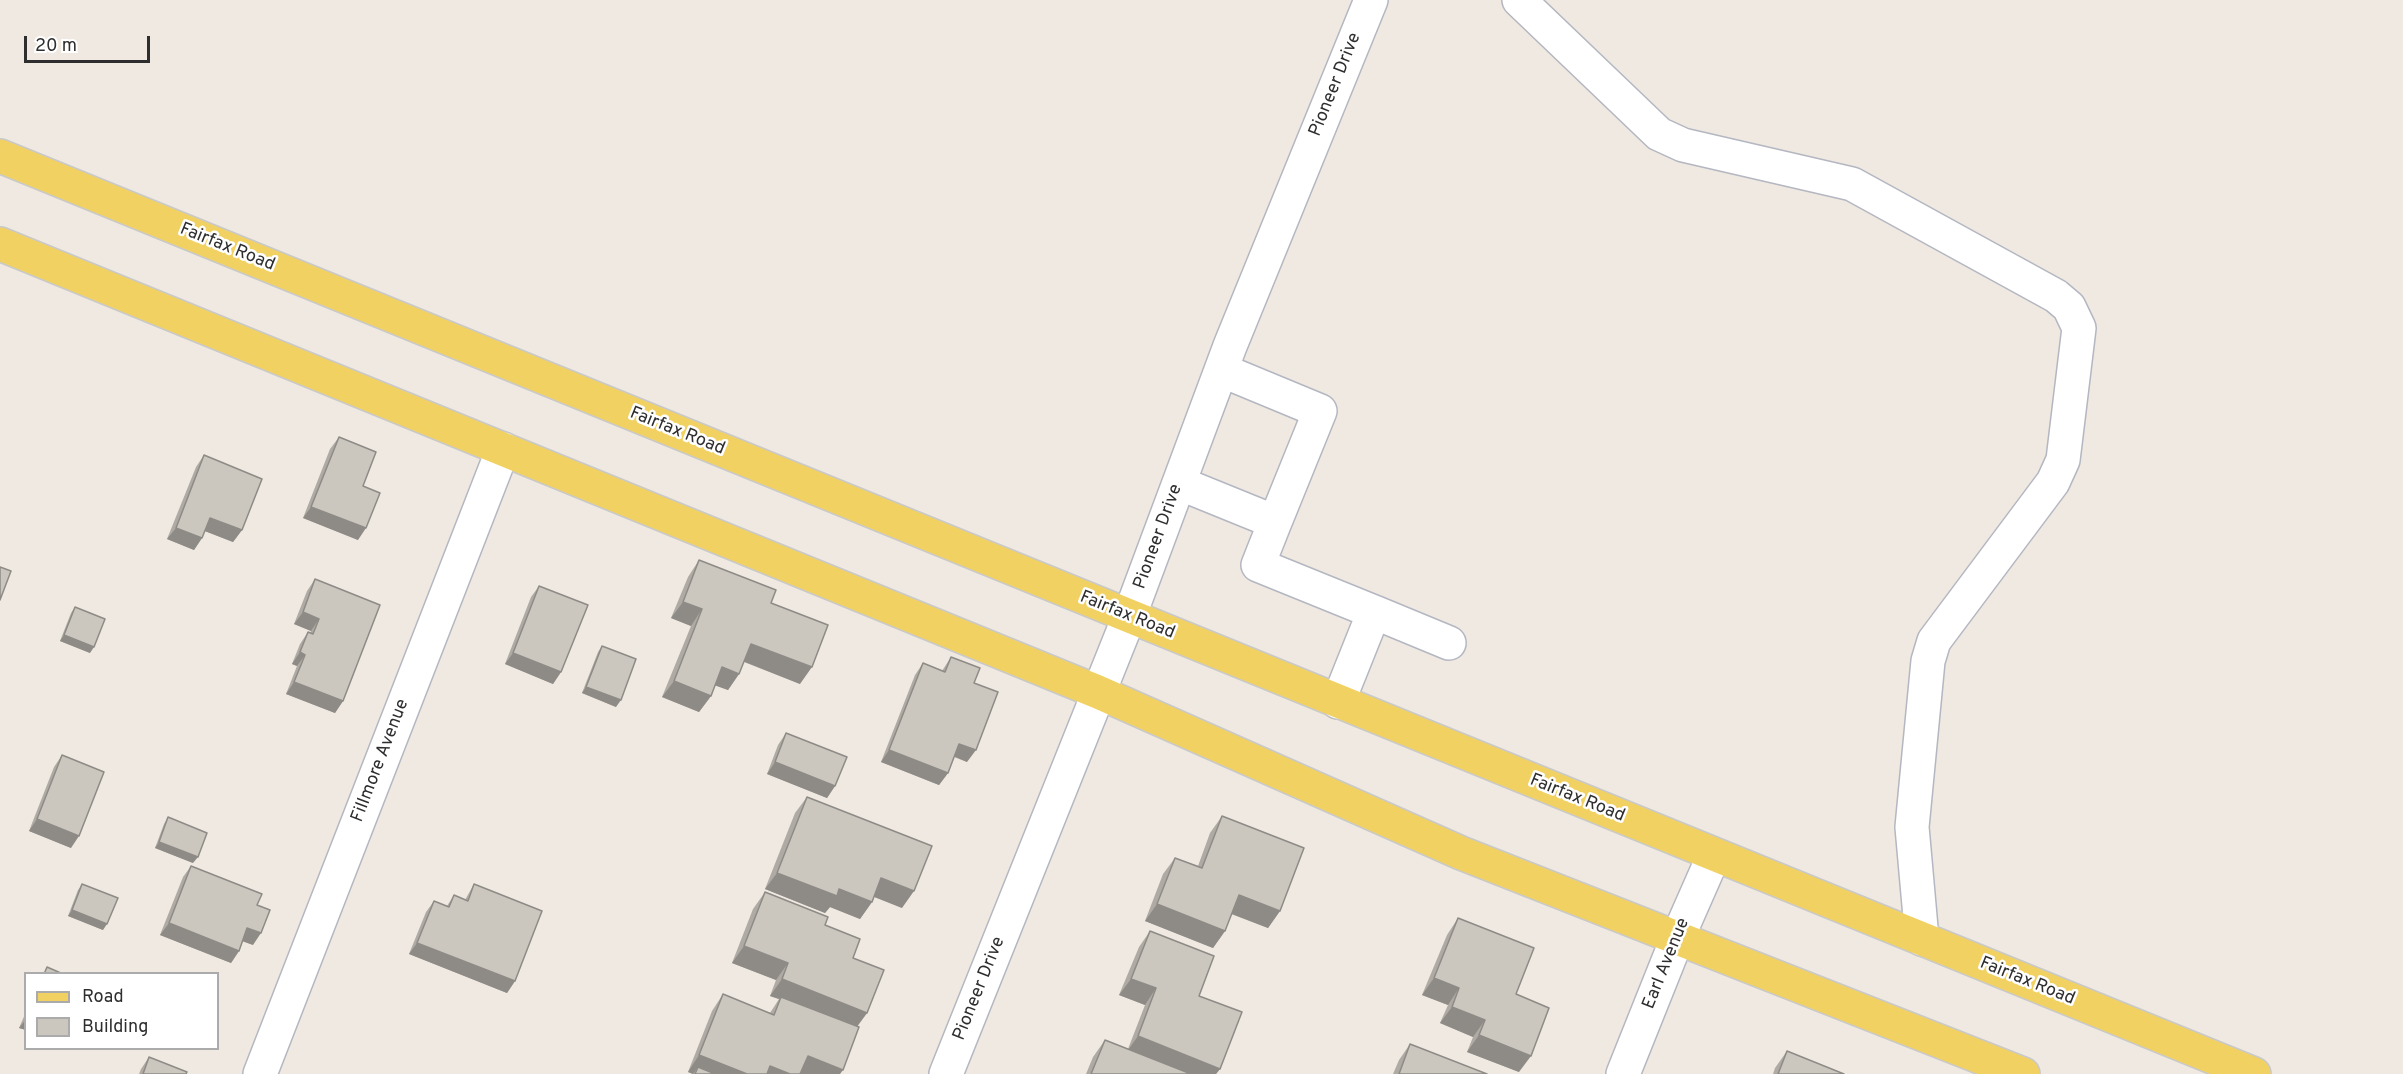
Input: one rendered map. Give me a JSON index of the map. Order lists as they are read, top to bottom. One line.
{"streets":{"main road":["Fairfax Road"],"street":["Pioneer Drive","Fillmore Avenue","Earl Avenue"]},"crossings":[["Pioneer Drive","Fairfax Road"],["Fairfax Road","Earl Avenue"]],"legend":["Road","Building"],"scale_bar":"20 m"}
